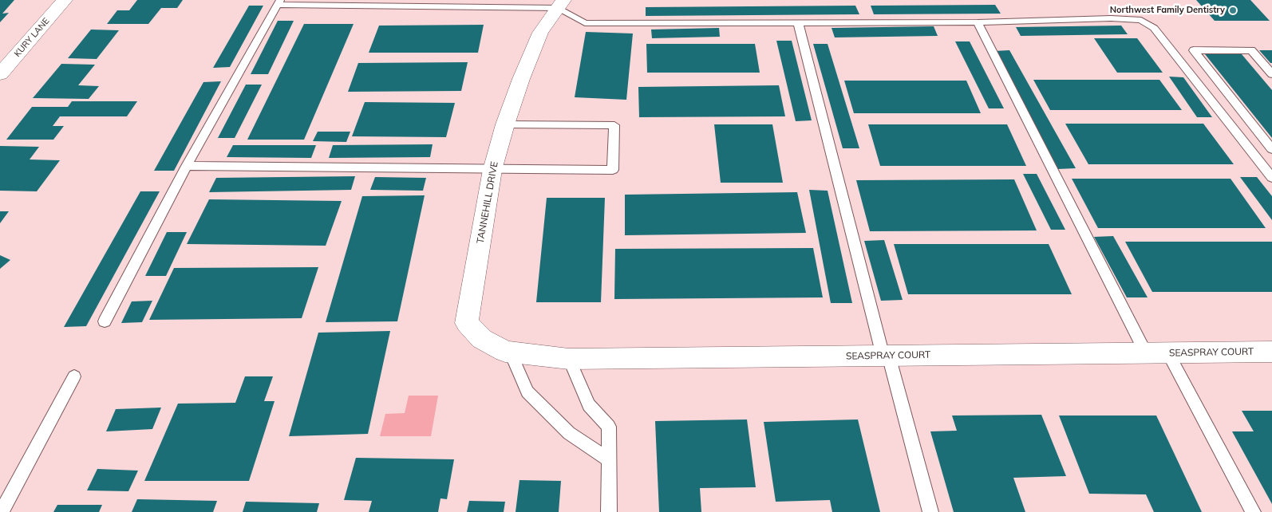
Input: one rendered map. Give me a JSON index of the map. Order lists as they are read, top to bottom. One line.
{"streets":{"street":["KURY LANE","TANNEHILL DRIVE","SEASPRAY COURT"]},"crossings":[["TANNEHILL DRIVE","SEASPRAY COURT"]],"places":["Northwest Family Dentistry"]}
